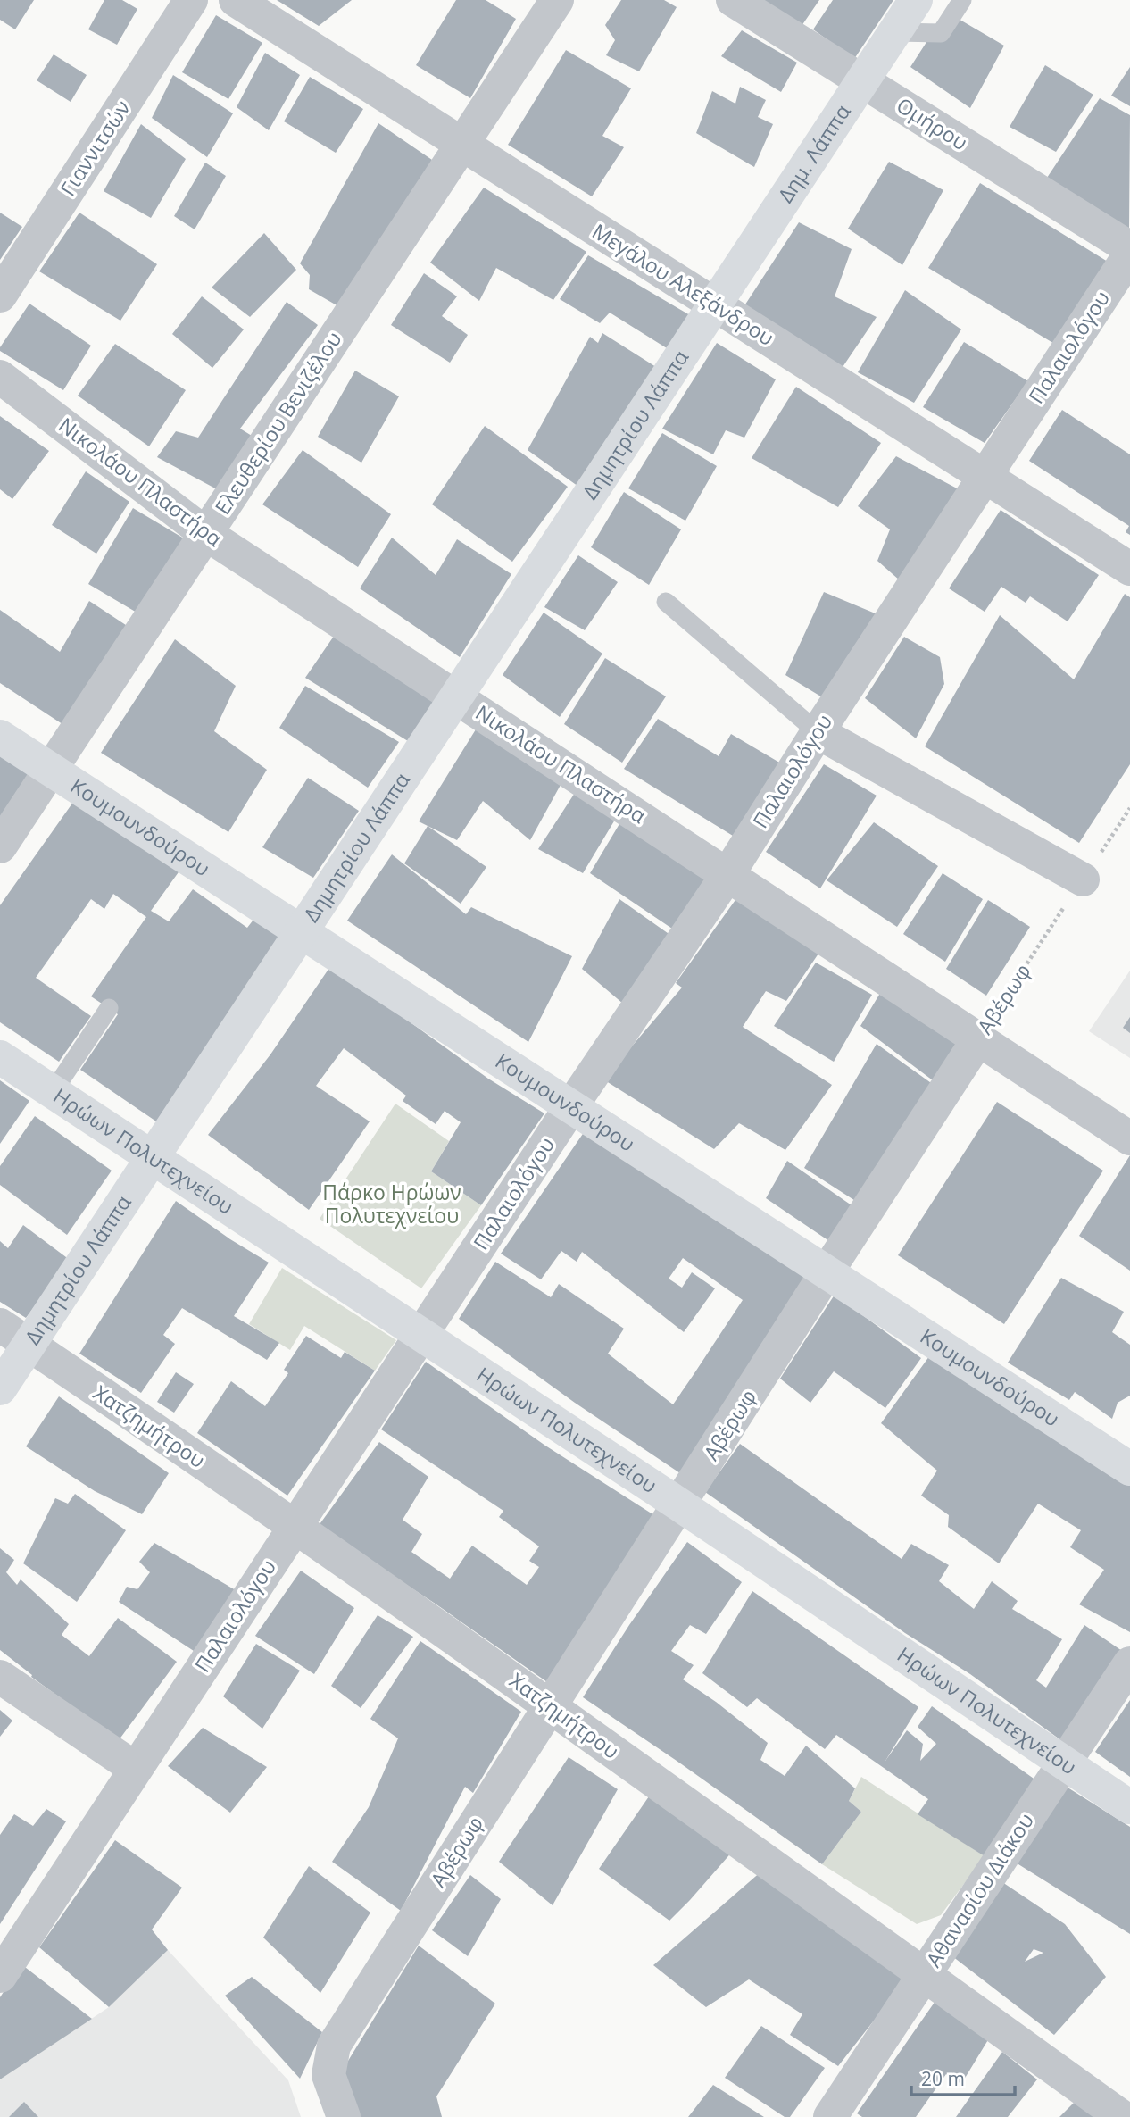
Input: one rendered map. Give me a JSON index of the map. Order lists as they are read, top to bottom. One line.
{"streets":{"main road":["Δημ. Λάππα","Δημητρίου Λάππα","Κουμουνδούρου","Ηρώων Πολυτεχνείου"],"street":["Ομήρου","Γιαννιτσών","Μεγάλου Αλεξάνδρου","Παλαιολόγου","Ελευθερίου Βενιζέλου","Νικολάου Πλαστήρα","Αβέρωφ","Χατζημήτρου","Αθανασίου Διάκου"]},"crossings":[["Ομήρου","Δημ. Λάππα"],["Δημ. Λάππα","Μεγάλου Αλεξάνδρου"],["Δημ. Λάππα","Δημητρίου Λάππα"],["Μεγάλου Αλεξάνδρου","Παλαιολόγου"],["Μεγάλου Αλεξάνδρου","Ελευθερίου Βενιζέλου"],["Μεγάλου Αλεξάνδρου","Δημητρίου Λάππα"],["Παλαιολόγου","Νικολάου Πλαστήρα"],["Παλαιολόγου","Κουμουνδούρου"],["Παλαιολόγου","Ηρώων Πολυτεχνείου"],["Παλαιολόγου","Χατζημήτρου"],["Ελευθερίου Βενιζέλου","Νικολάου Πλαστήρα"],["Ελευθερίου Βενιζέλου","Κουμουνδούρου"],["Δημητρίου Λάππα","Νικολάου Πλαστήρα"],["Δημητρίου Λάππα","Κουμουνδούρου"],["Δημητρίου Λάππα","Ηρώων Πολυτεχνείου"],["Δημητρίου Λάππα","Χατζημήτρου"],["Νικολάου Πλαστήρα","Αβέρωφ"],["Κουμουνδούρου","Αβέρωφ"],["Αβέρωφ","Ηρώων Πολυτεχνείου"],["Αβέρωφ","Χατζημήτρου"],["Ηρώων Πολυτεχνείου","Αθανασίου Διάκου"],["Χατζημήτρου","Αθανασίου Διάκου"]],"parks":["Πάρκο Ηρώων Πολυτεχνείου"],"scale_bar":"20 m"}
